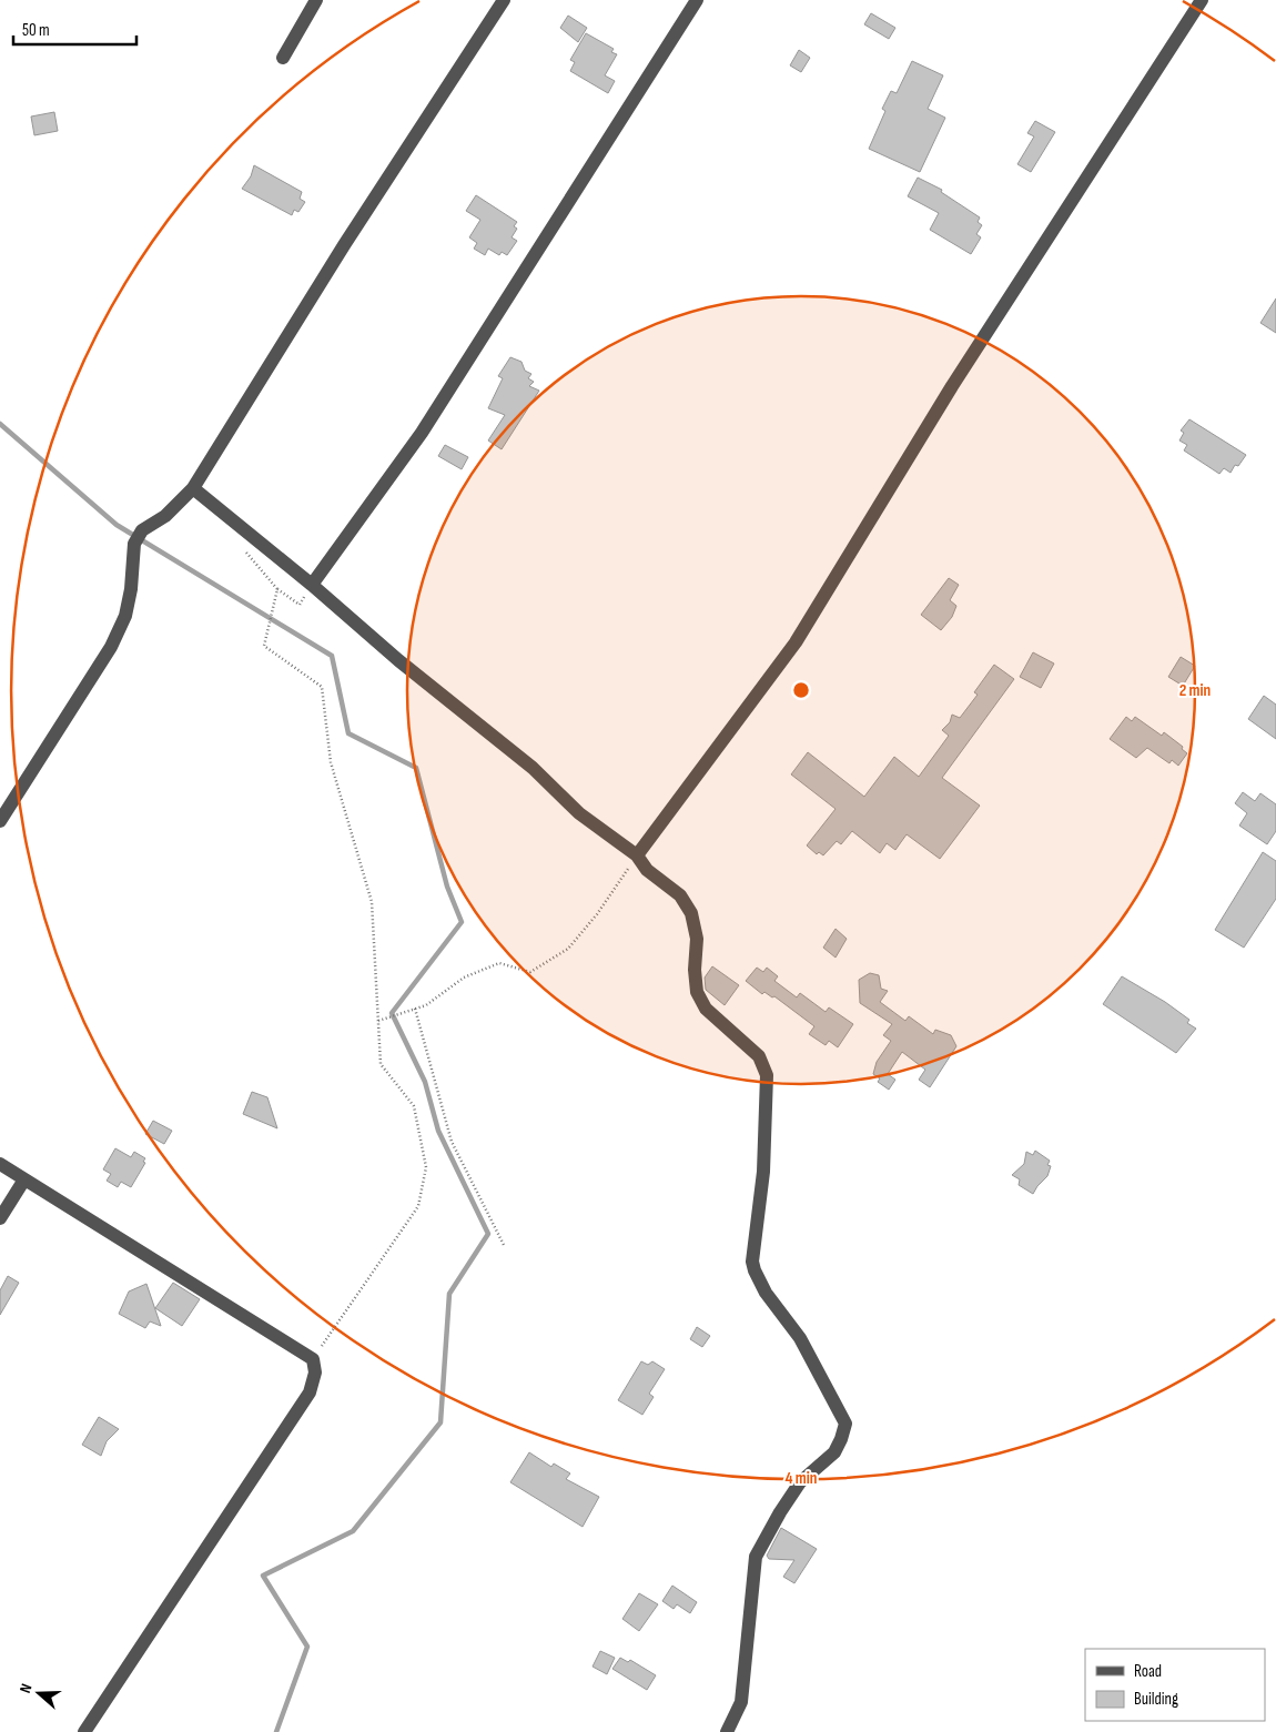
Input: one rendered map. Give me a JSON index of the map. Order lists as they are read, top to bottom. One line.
{"legend":["Road","Building"],"scale_bar":"50 m","north":"left","rings":["2 min","4 min"]}
